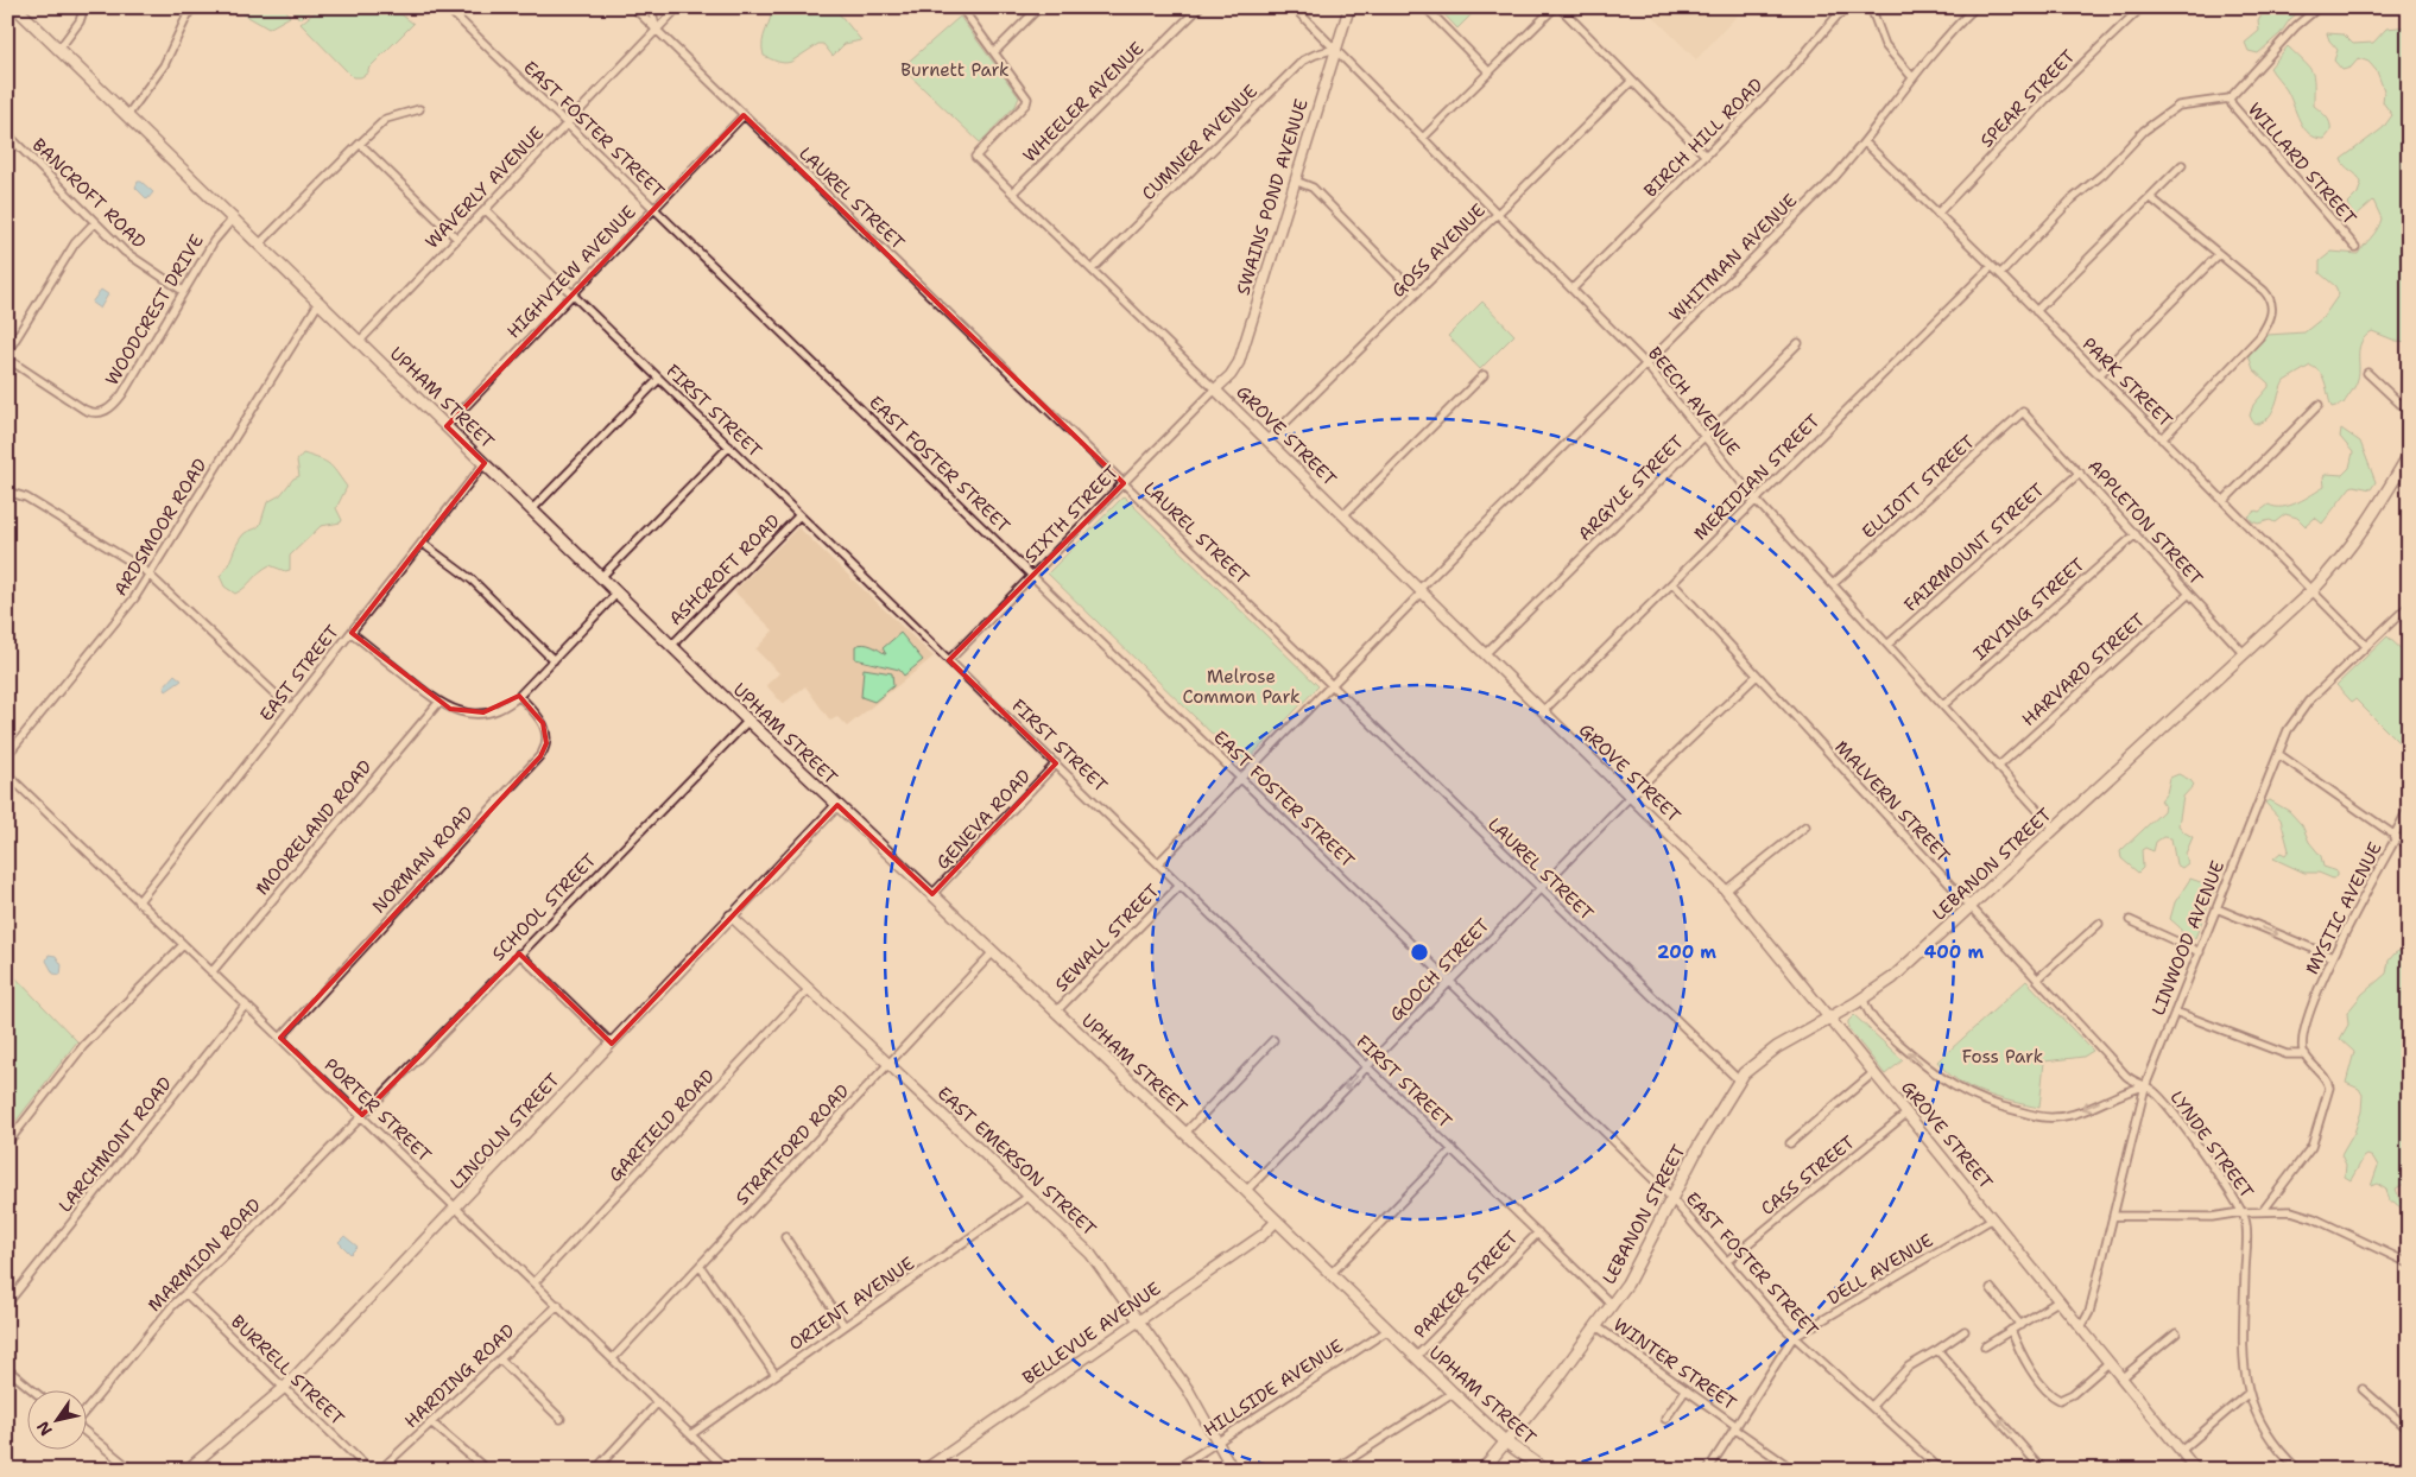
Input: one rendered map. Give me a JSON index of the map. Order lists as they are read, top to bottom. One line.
{"streets":{"main road":["UPHAM STREET","LEBANON STREET"],"street":["SPEAR STREET","WHEELER AVENUE","EAST FOSTER STREET","BIRCH HILL ROAD","CUMNER AVENUE","WILLARD STREET","WAVERLY AVENUE","BANCROFT ROAD","SWAINS POND AVENUE","LAUREL STREET","GOSS AVENUE","WHITMAN AVENUE","HIGHVIEW AVENUE","WOODCREST DRIVE","PARK STREET","BEECH AVENUE","FIRST STREET","GROVE STREET","MERIDIAN STREET","ELLIOTT STREET","ARGYLE STREET","SIXTH STREET","APPLETON STREET","ARDSMOOR ROAD","FAIRMOUNT STREET","ASHCROFT ROAD","IRVING STREET","HARVARD STREET","EAST STREET","MALVERN STREET","GENEVA ROAD","MOORELAND ROAD","NORMAN ROAD","SCHOOL STREET","MYSTIC AVENUE","SEWALL STREET","LINWOOD AVENUE","GOOCH STREET","PORTER STREET","GARFIELD ROAD","LINCOLN STREET","LARCHMONT ROAD","STRATFORD ROAD","LYNDE STREET","EAST EMERSON STREET","CASS STREET","MARMION ROAD","DELL AVENUE","PARKER STREET","ORIENT AVENUE","BELLEVUE AVENUE","WINTER STREET","BURRELL STREET","HARDING ROAD","HILLSIDE AVENUE"]},"crossings":[["SPEAR STREET","PARK STREET"],["WHEELER AVENUE","GROVE STREET"],["EAST FOSTER STREET","WAVERLY AVENUE"],["EAST FOSTER STREET","WHITMAN AVENUE"],["EAST FOSTER STREET","HIGHVIEW AVENUE"],["EAST FOSTER STREET","SIXTH STREET"],["EAST FOSTER STREET","LEBANON STREET"],["EAST FOSTER STREET","GOOCH STREET"],["EAST FOSTER STREET","CASS STREET"],["EAST FOSTER STREET","DELL AVENUE"],["BIRCH HILL ROAD","BEECH AVENUE"],["CUMNER AVENUE","SWAINS POND AVENUE"],["CUMNER AVENUE","BEECH AVENUE"],["CUMNER AVENUE","GROVE STREET"],["WAVERLY AVENUE","LAUREL STREET"],["WAVERLY AVENUE","UPHAM STREET"],["WAVERLY AVENUE","FIRST STREET"],["BANCROFT ROAD","WOODCREST DRIVE"],["SWAINS POND AVENUE","BEECH AVENUE"],["SWAINS POND AVENUE","GROVE STREET"],["SWAINS POND AVENUE","SIXTH STREET"],["LAUREL STREET","WHITMAN AVENUE"],["LAUREL STREET","HIGHVIEW AVENUE"],["LAUREL STREET","SIXTH STREET"],["LAUREL STREET","LEBANON STREET"],["LAUREL STREET","GOOCH STREET"],["GOSS AVENUE","BEECH AVENUE"],["GOSS AVENUE","GROVE STREET"],["WHITMAN AVENUE","PARK STREET"],["WHITMAN AVENUE","BEECH AVENUE"],["WHITMAN AVENUE","FIRST STREET"],["WHITMAN AVENUE","GROVE STREET"],["HIGHVIEW AVENUE","UPHAM STREET"],["HIGHVIEW AVENUE","FIRST STREET"],["WOODCREST DRIVE","UPHAM STREET"],["PARK STREET","MERIDIAN STREET"],["PARK STREET","LEBANON STREET"],["PARK STREET","LINWOOD AVENUE"],["UPHAM STREET","ARDSMOOR ROAD"],["UPHAM STREET","ASHCROFT ROAD"],["UPHAM STREET","EAST STREET"],["UPHAM STREET","GENEVA ROAD"],["UPHAM STREET","LEBANON STREET"],["UPHAM STREET","SCHOOL STREET"],["UPHAM STREET","SEWALL STREET"],["UPHAM STREET","GOOCH STREET"],["UPHAM STREET","LINCOLN STREET"],["UPHAM STREET","STRATFORD ROAD"],["UPHAM STREET","PARKER STREET"],["UPHAM STREET","BELLEVUE AVENUE"],["UPHAM STREET","HILLSIDE AVENUE"],["BEECH AVENUE","MERIDIAN STREET"],["BEECH AVENUE","ELLIOTT STREET"],["BEECH AVENUE","ARGYLE STREET"],["BEECH AVENUE","FAIRMOUNT STREET"],["BEECH AVENUE","IRVING STREET"],["BEECH AVENUE","HARVARD STREET"],["BEECH AVENUE","LEBANON STREET"],["FIRST STREET","SIXTH STREET"],["FIRST STREET","ASHCROFT ROAD"],["FIRST STREET","GENEVA ROAD"],["FIRST STREET","LEBANON STREET"],["FIRST STREET","SEWALL STREET"],["FIRST STREET","GOOCH STREET"],["FIRST STREET","PARKER STREET"],["GROVE STREET","MERIDIAN STREET"],["GROVE STREET","ARGYLE STREET"],["GROVE STREET","SIXTH STREET"],["GROVE STREET","LEBANON STREET"],["GROVE STREET","LINWOOD AVENUE"],["GROVE STREET","GOOCH STREET"],["GROVE STREET","CASS STREET"],["GROVE STREET","DELL AVENUE"],["MERIDIAN STREET","MALVERN STREET"],["ELLIOTT STREET","APPLETON STREET"],["APPLETON STREET","FAIRMOUNT STREET"],["APPLETON STREET","IRVING STREET"],["APPLETON STREET","HARVARD STREET"],["APPLETON STREET","LEBANON STREET"],["EAST STREET","PORTER STREET"],["MALVERN STREET","LEBANON STREET"],["MALVERN STREET","LINWOOD AVENUE"],["MALVERN STREET","GOOCH STREET"],["MALVERN STREET","LYNDE STREET"],["MOORELAND ROAD","PORTER STREET"],["NORMAN ROAD","PORTER STREET"],["LEBANON STREET","LYNDE STREET"],["LEBANON STREET","WINTER STREET"],["SCHOOL STREET","PORTER STREET"],["SCHOOL STREET","MARMION ROAD"],["LINWOOD AVENUE","LYNDE STREET"],["PORTER STREET","GARFIELD ROAD"],["PORTER STREET","LINCOLN STREET"],["PORTER STREET","LARCHMONT ROAD"],["PORTER STREET","STRATFORD ROAD"],["PORTER STREET","MARMION ROAD"],["PORTER STREET","ORIENT AVENUE"],["PORTER STREET","HARDING ROAD"],["GARFIELD ROAD","EAST EMERSON STREET"],["LINCOLN STREET","EAST EMERSON STREET"],["LINCOLN STREET","BURRELL STREET"],["STRATFORD ROAD","EAST EMERSON STREET"],["EAST EMERSON STREET","ORIENT AVENUE"],["EAST EMERSON STREET","BELLEVUE AVENUE"],["EAST EMERSON STREET","HILLSIDE AVENUE"],["MARMION ROAD","BURRELL STREET"],["DELL AVENUE","WINTER STREET"]],"one_way":["LYNDE STREET"],"parks":["Burnett Park","Melrose Common Park","Foss Park"],"north":"bottom left","rings":["200 m","400 m"]}
